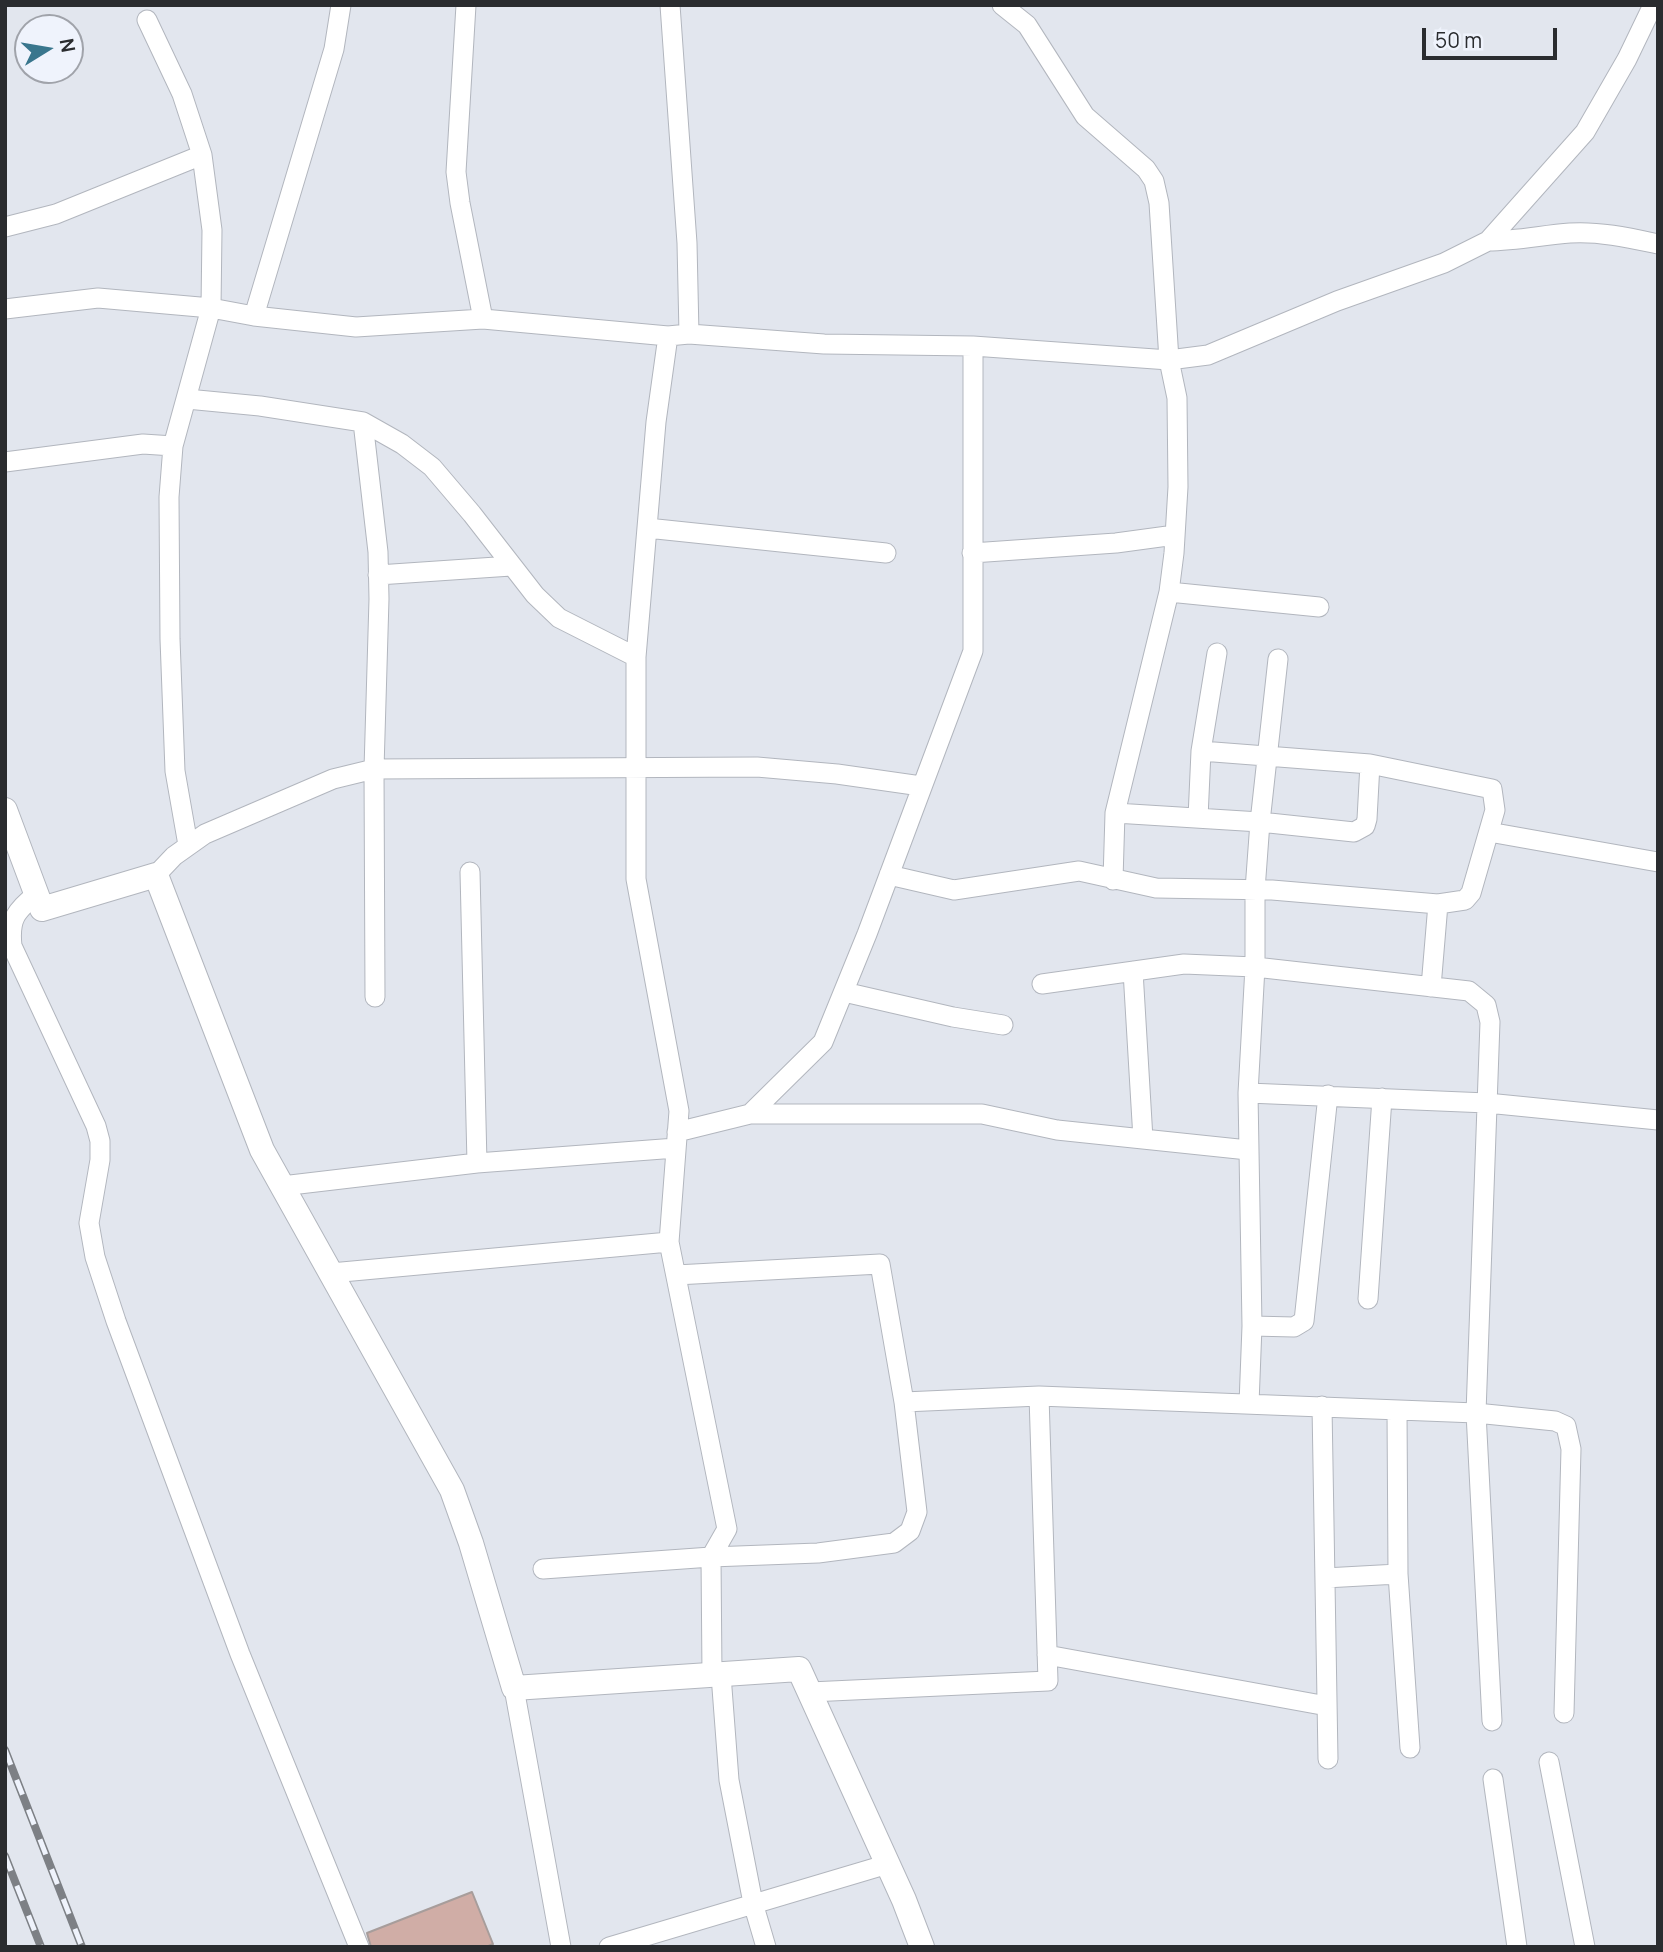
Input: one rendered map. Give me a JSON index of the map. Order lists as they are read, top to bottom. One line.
{"scale_bar":"50 m","north":"right"}
